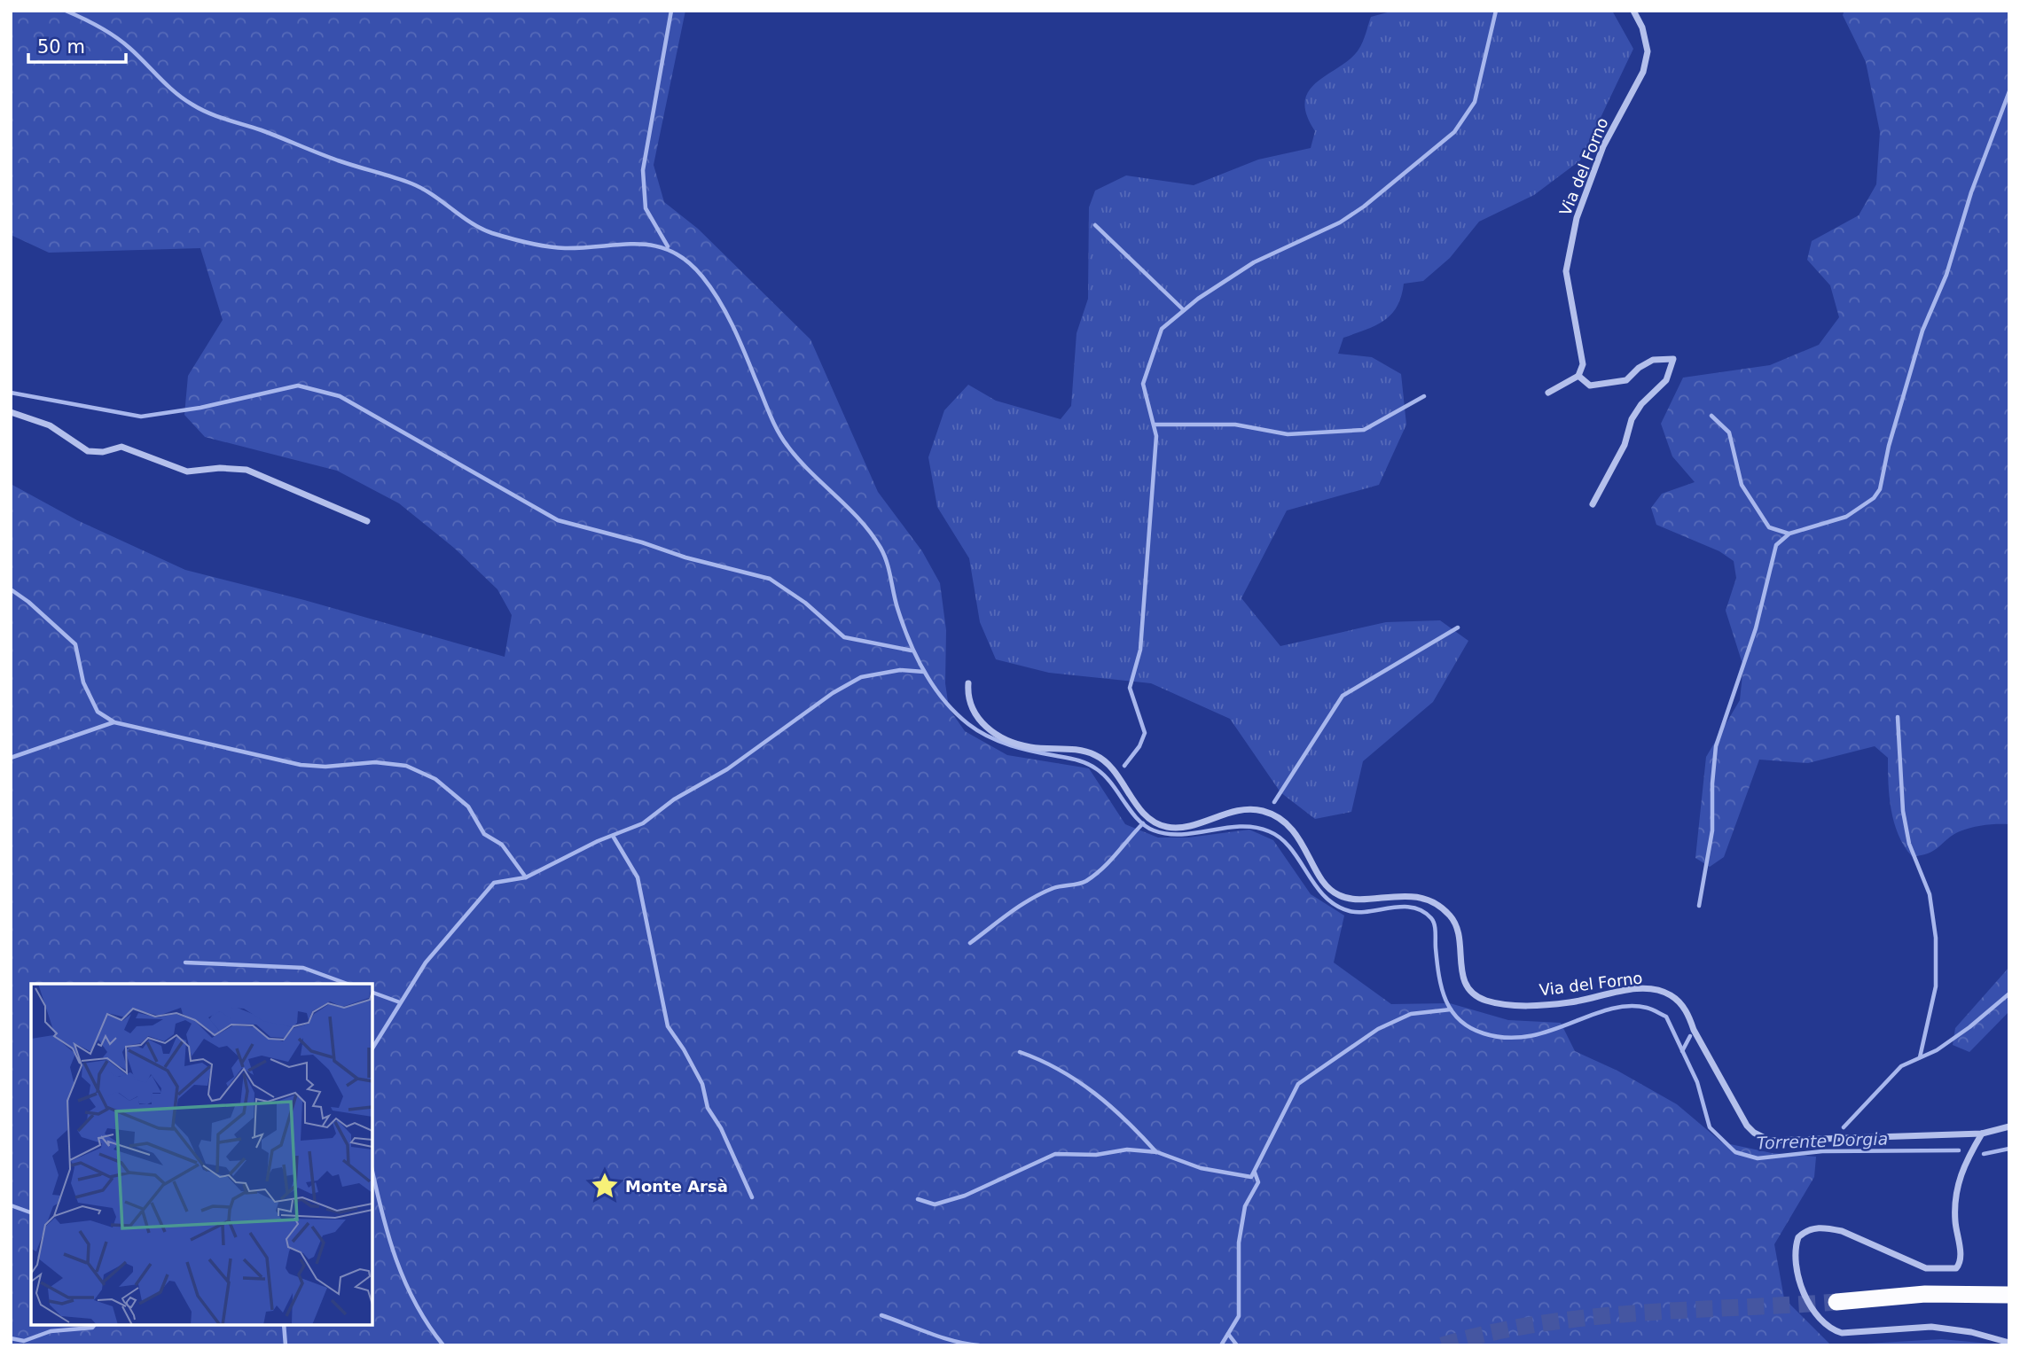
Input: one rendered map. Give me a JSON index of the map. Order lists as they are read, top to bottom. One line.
{"streets":{"street":["Via del Forno"]},"water":["Torrente Dorgia"],"places":{"place":["Monte Arsà"]},"scale_bar":"50 m"}
